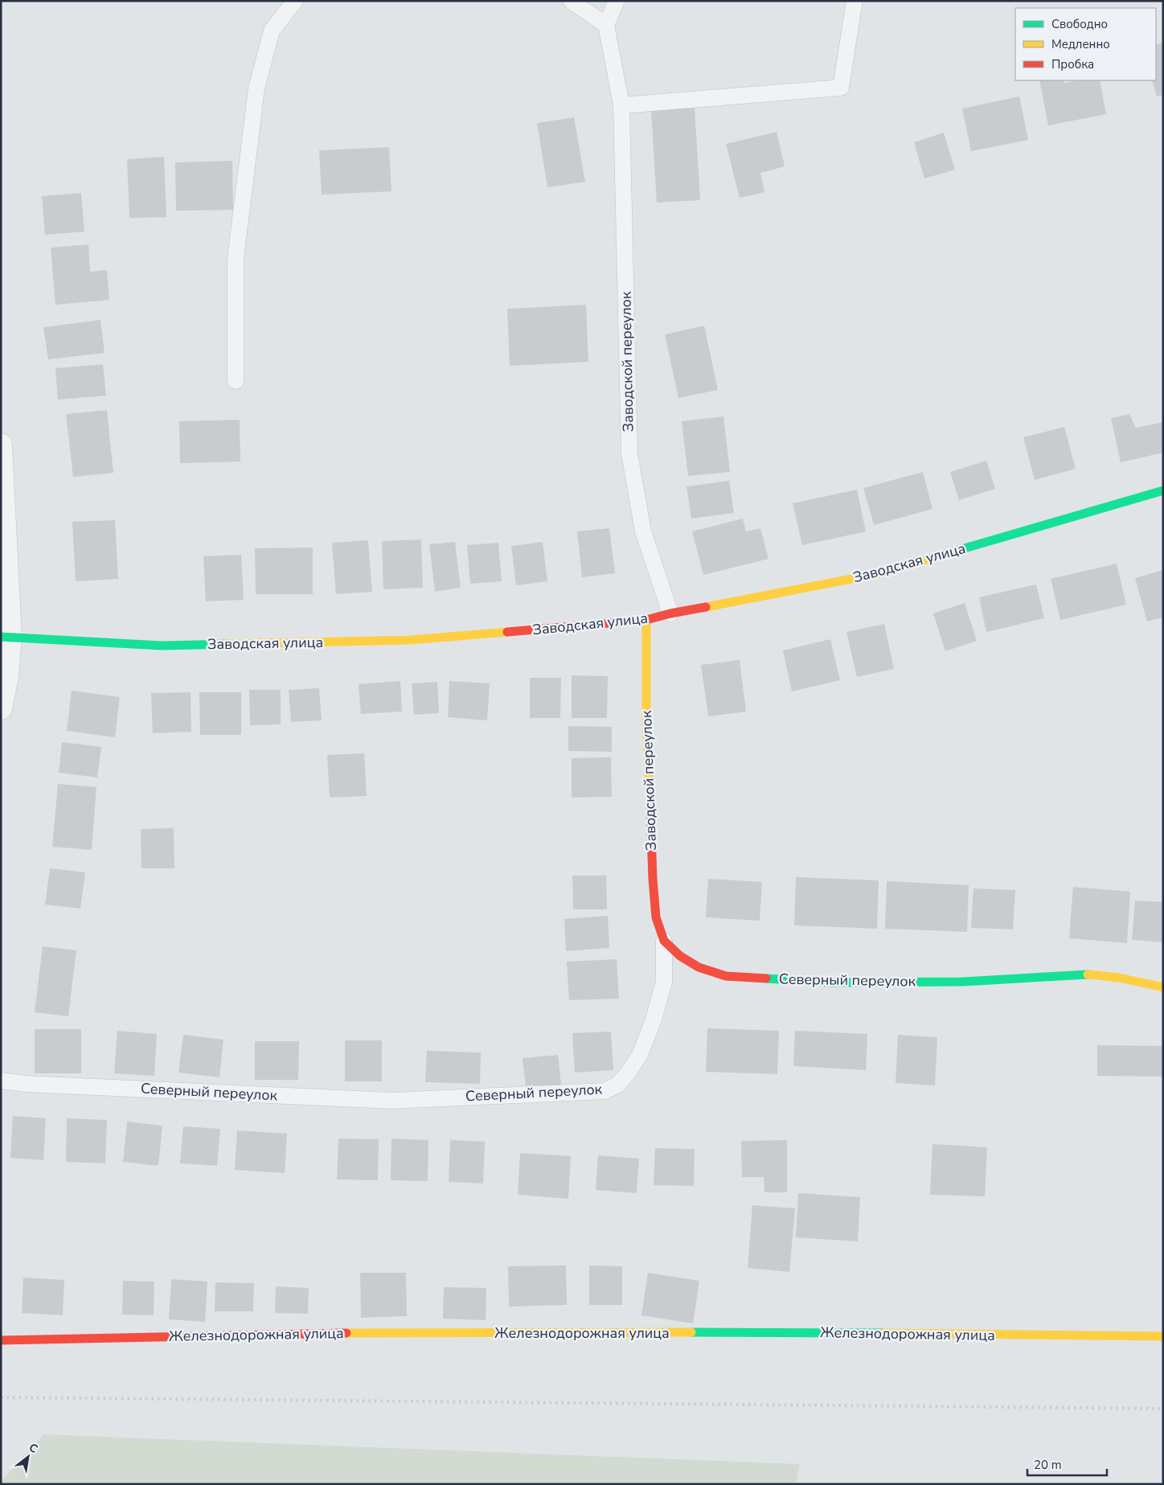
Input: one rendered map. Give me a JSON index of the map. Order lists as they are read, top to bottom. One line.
{"streets":{"street":["Заводской переулок","Заводская улица","Северный переулок","Железнодорожная улица"]},"crossings":[["Заводской переулок","Заводская улица"],["Заводской переулок","Северный переулок"]],"legend":["Свободно","Медленно","Пробка"],"scale_bar":"20 m","north":"top right"}
